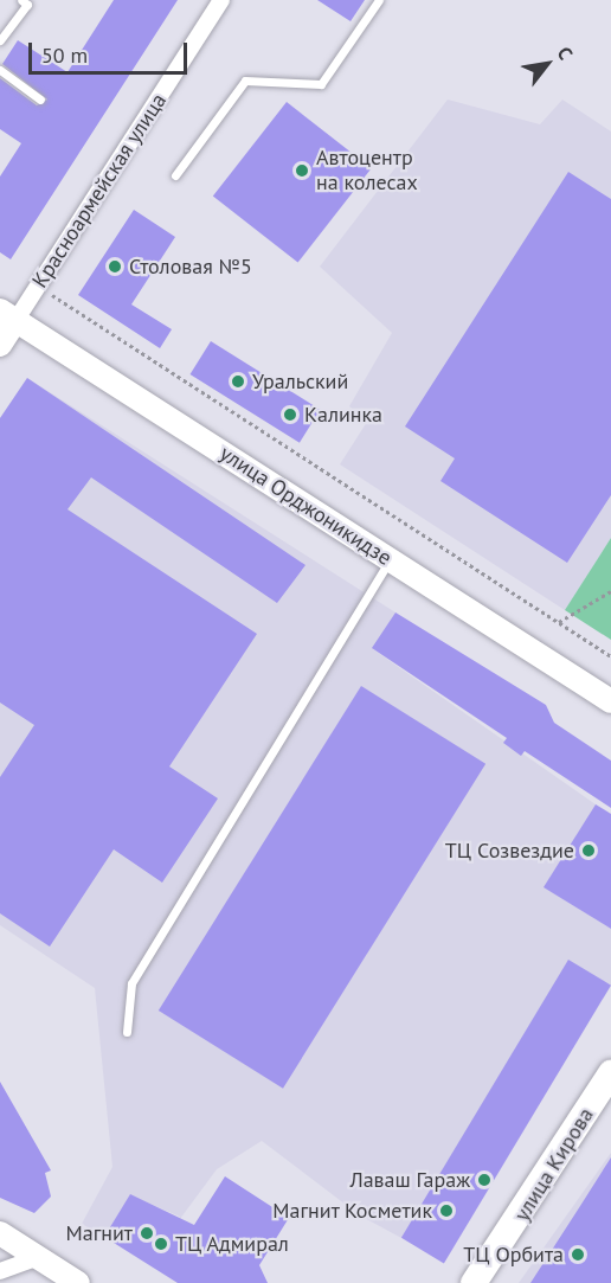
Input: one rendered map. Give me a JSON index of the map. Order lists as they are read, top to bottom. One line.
{"streets":{"main road":["Красноармейская улица","улица Орджоникидзе","улица Кирова"]},"crossings":[["Красноармейская улица","улица Орджоникидзе"]],"places":["Автоцентр на колесах","Столовая №5","Уральский","Калинка","ТЦ Созвездие","Лаваш Гараж","Магнит Косметик","Магнит","ТЦ Адмирал","ТЦ Орбита"],"scale_bar":"50 m","north":"top right"}
